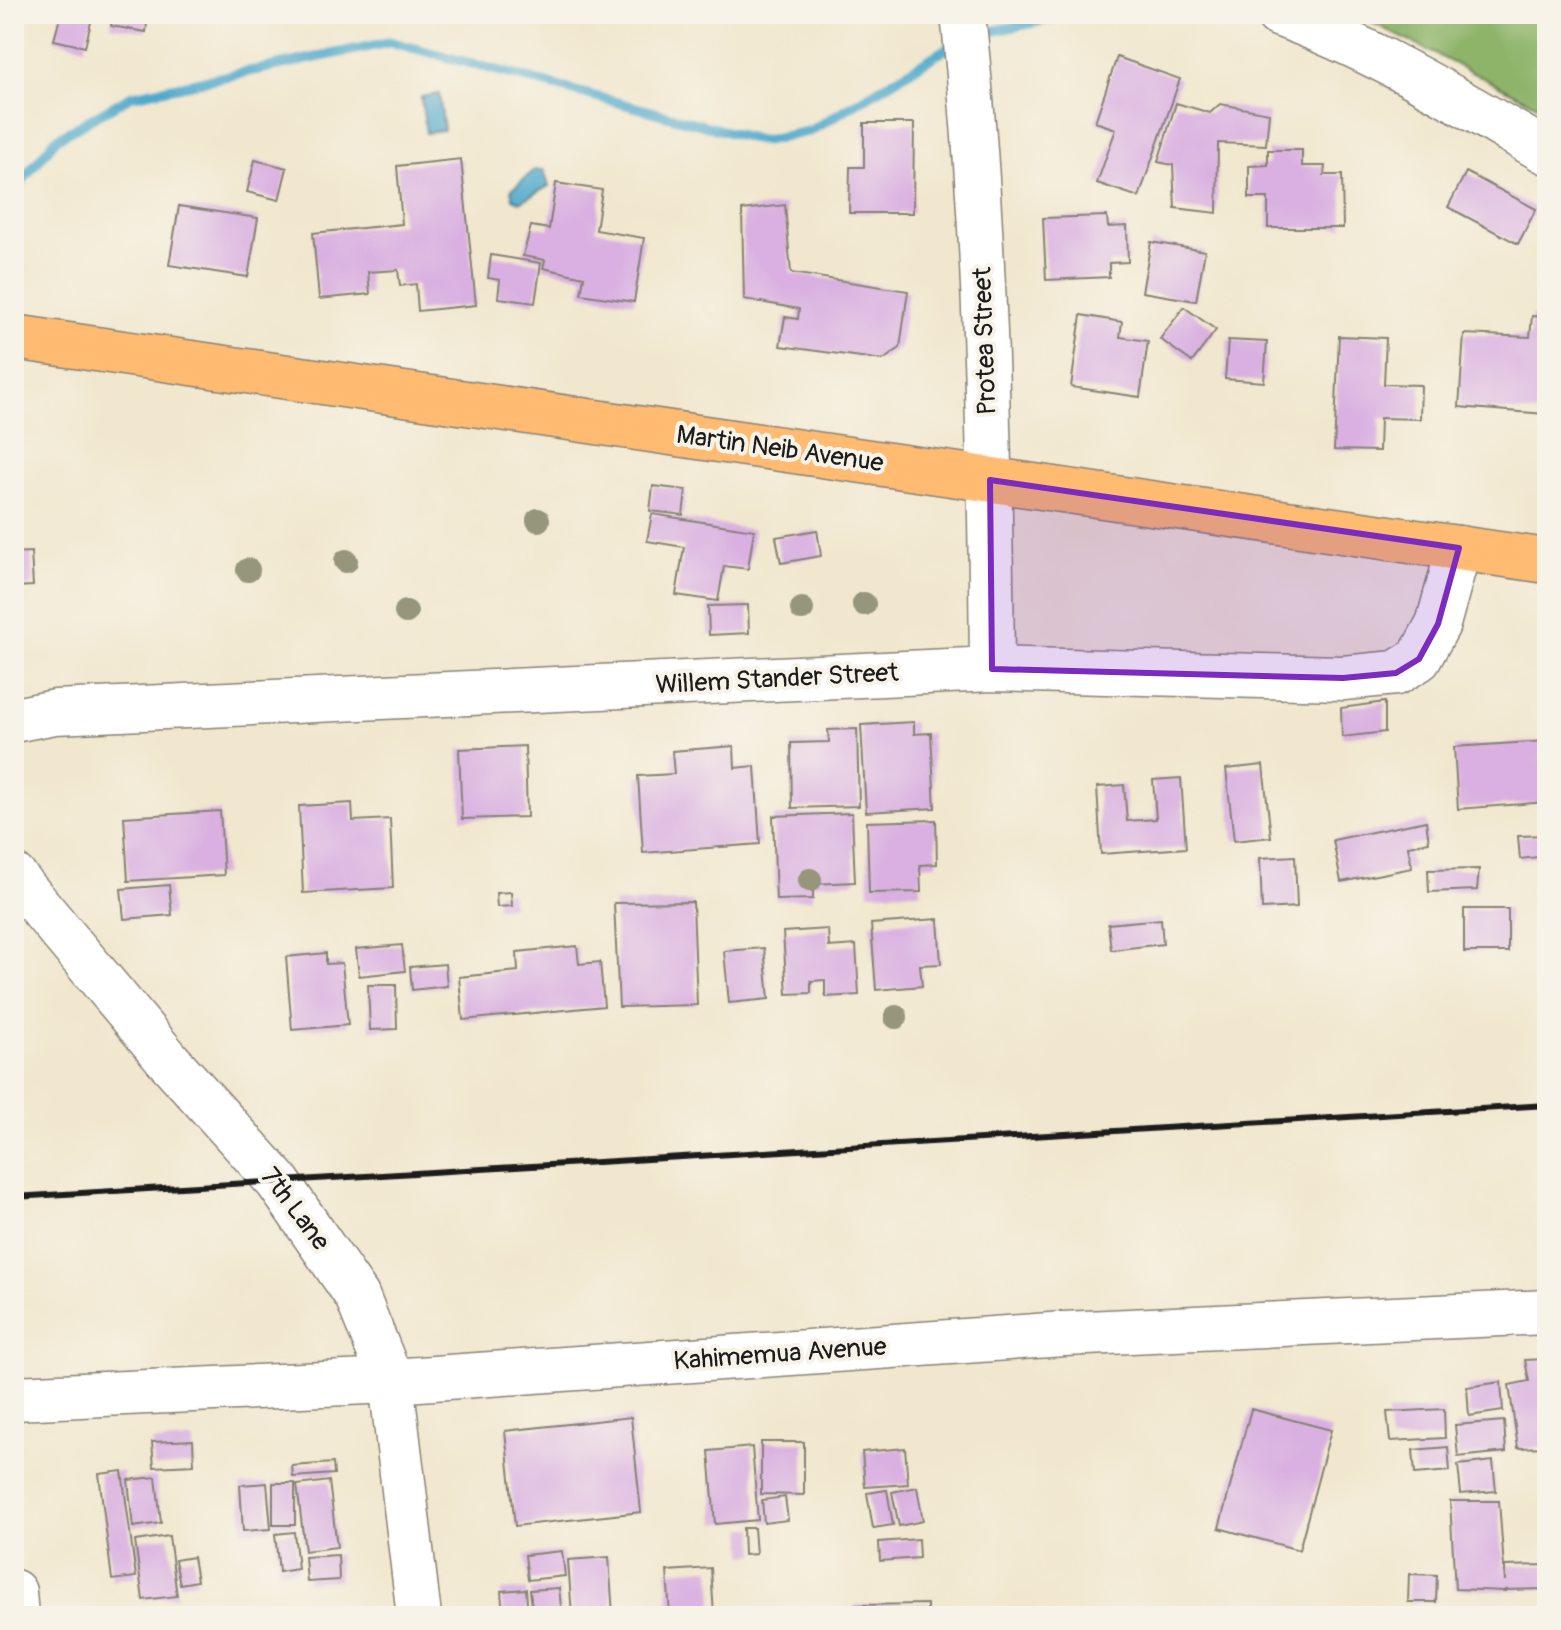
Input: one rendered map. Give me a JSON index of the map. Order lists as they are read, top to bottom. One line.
{"streets":{"main road":["Martin Neib Avenue"],"street":["Protea Street","Willem Stander Street","7th Lane","Kahimemua Avenue"]},"crossings":[["Protea Street","Martin Neib Avenue"],["Protea Street","Willem Stander Street"],["Martin Neib Avenue","Willem Stander Street"],["7th Lane","Kahimemua Avenue"]]}
